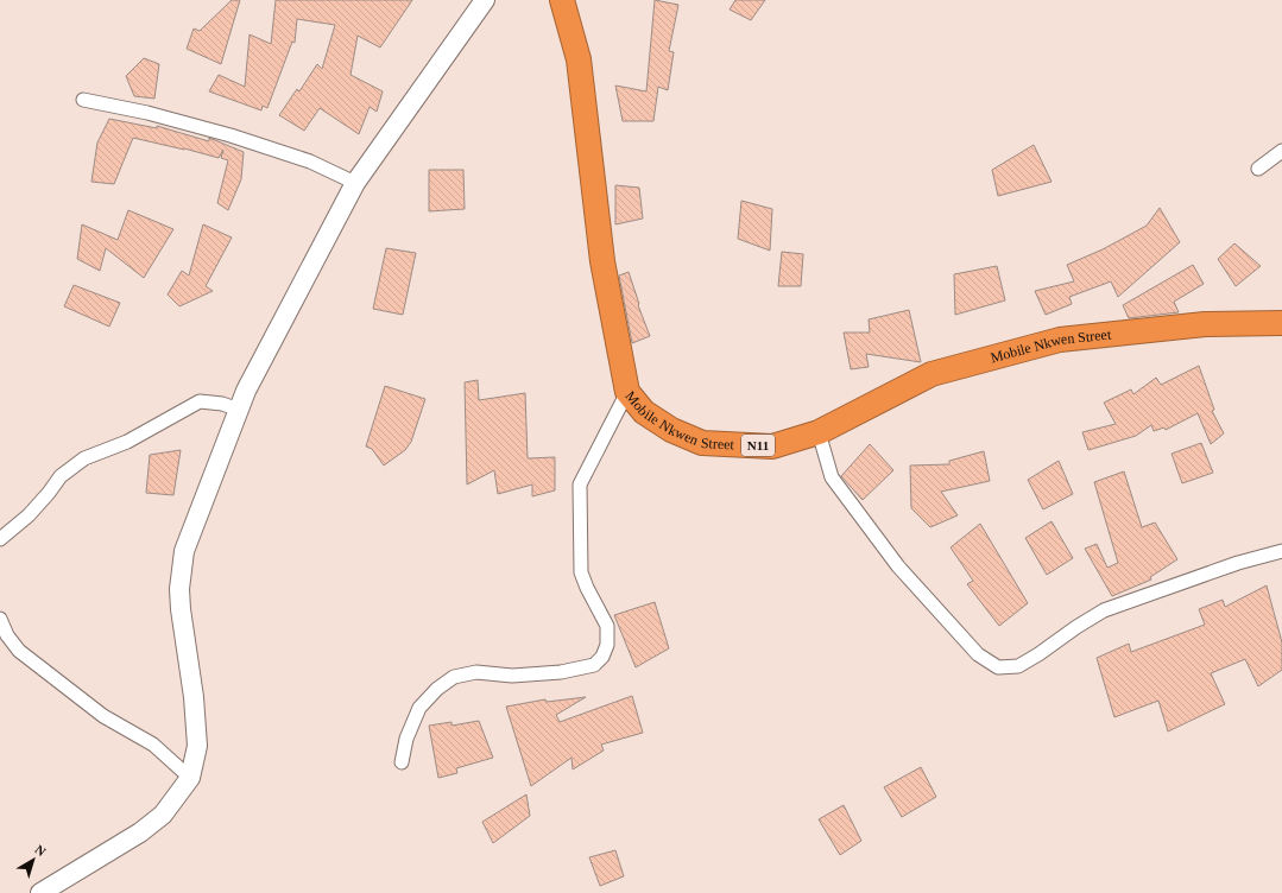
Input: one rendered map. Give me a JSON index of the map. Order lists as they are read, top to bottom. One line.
{"streets":{"highway":["Mobile Nkwen Street","N11"]},"north":"top right"}
